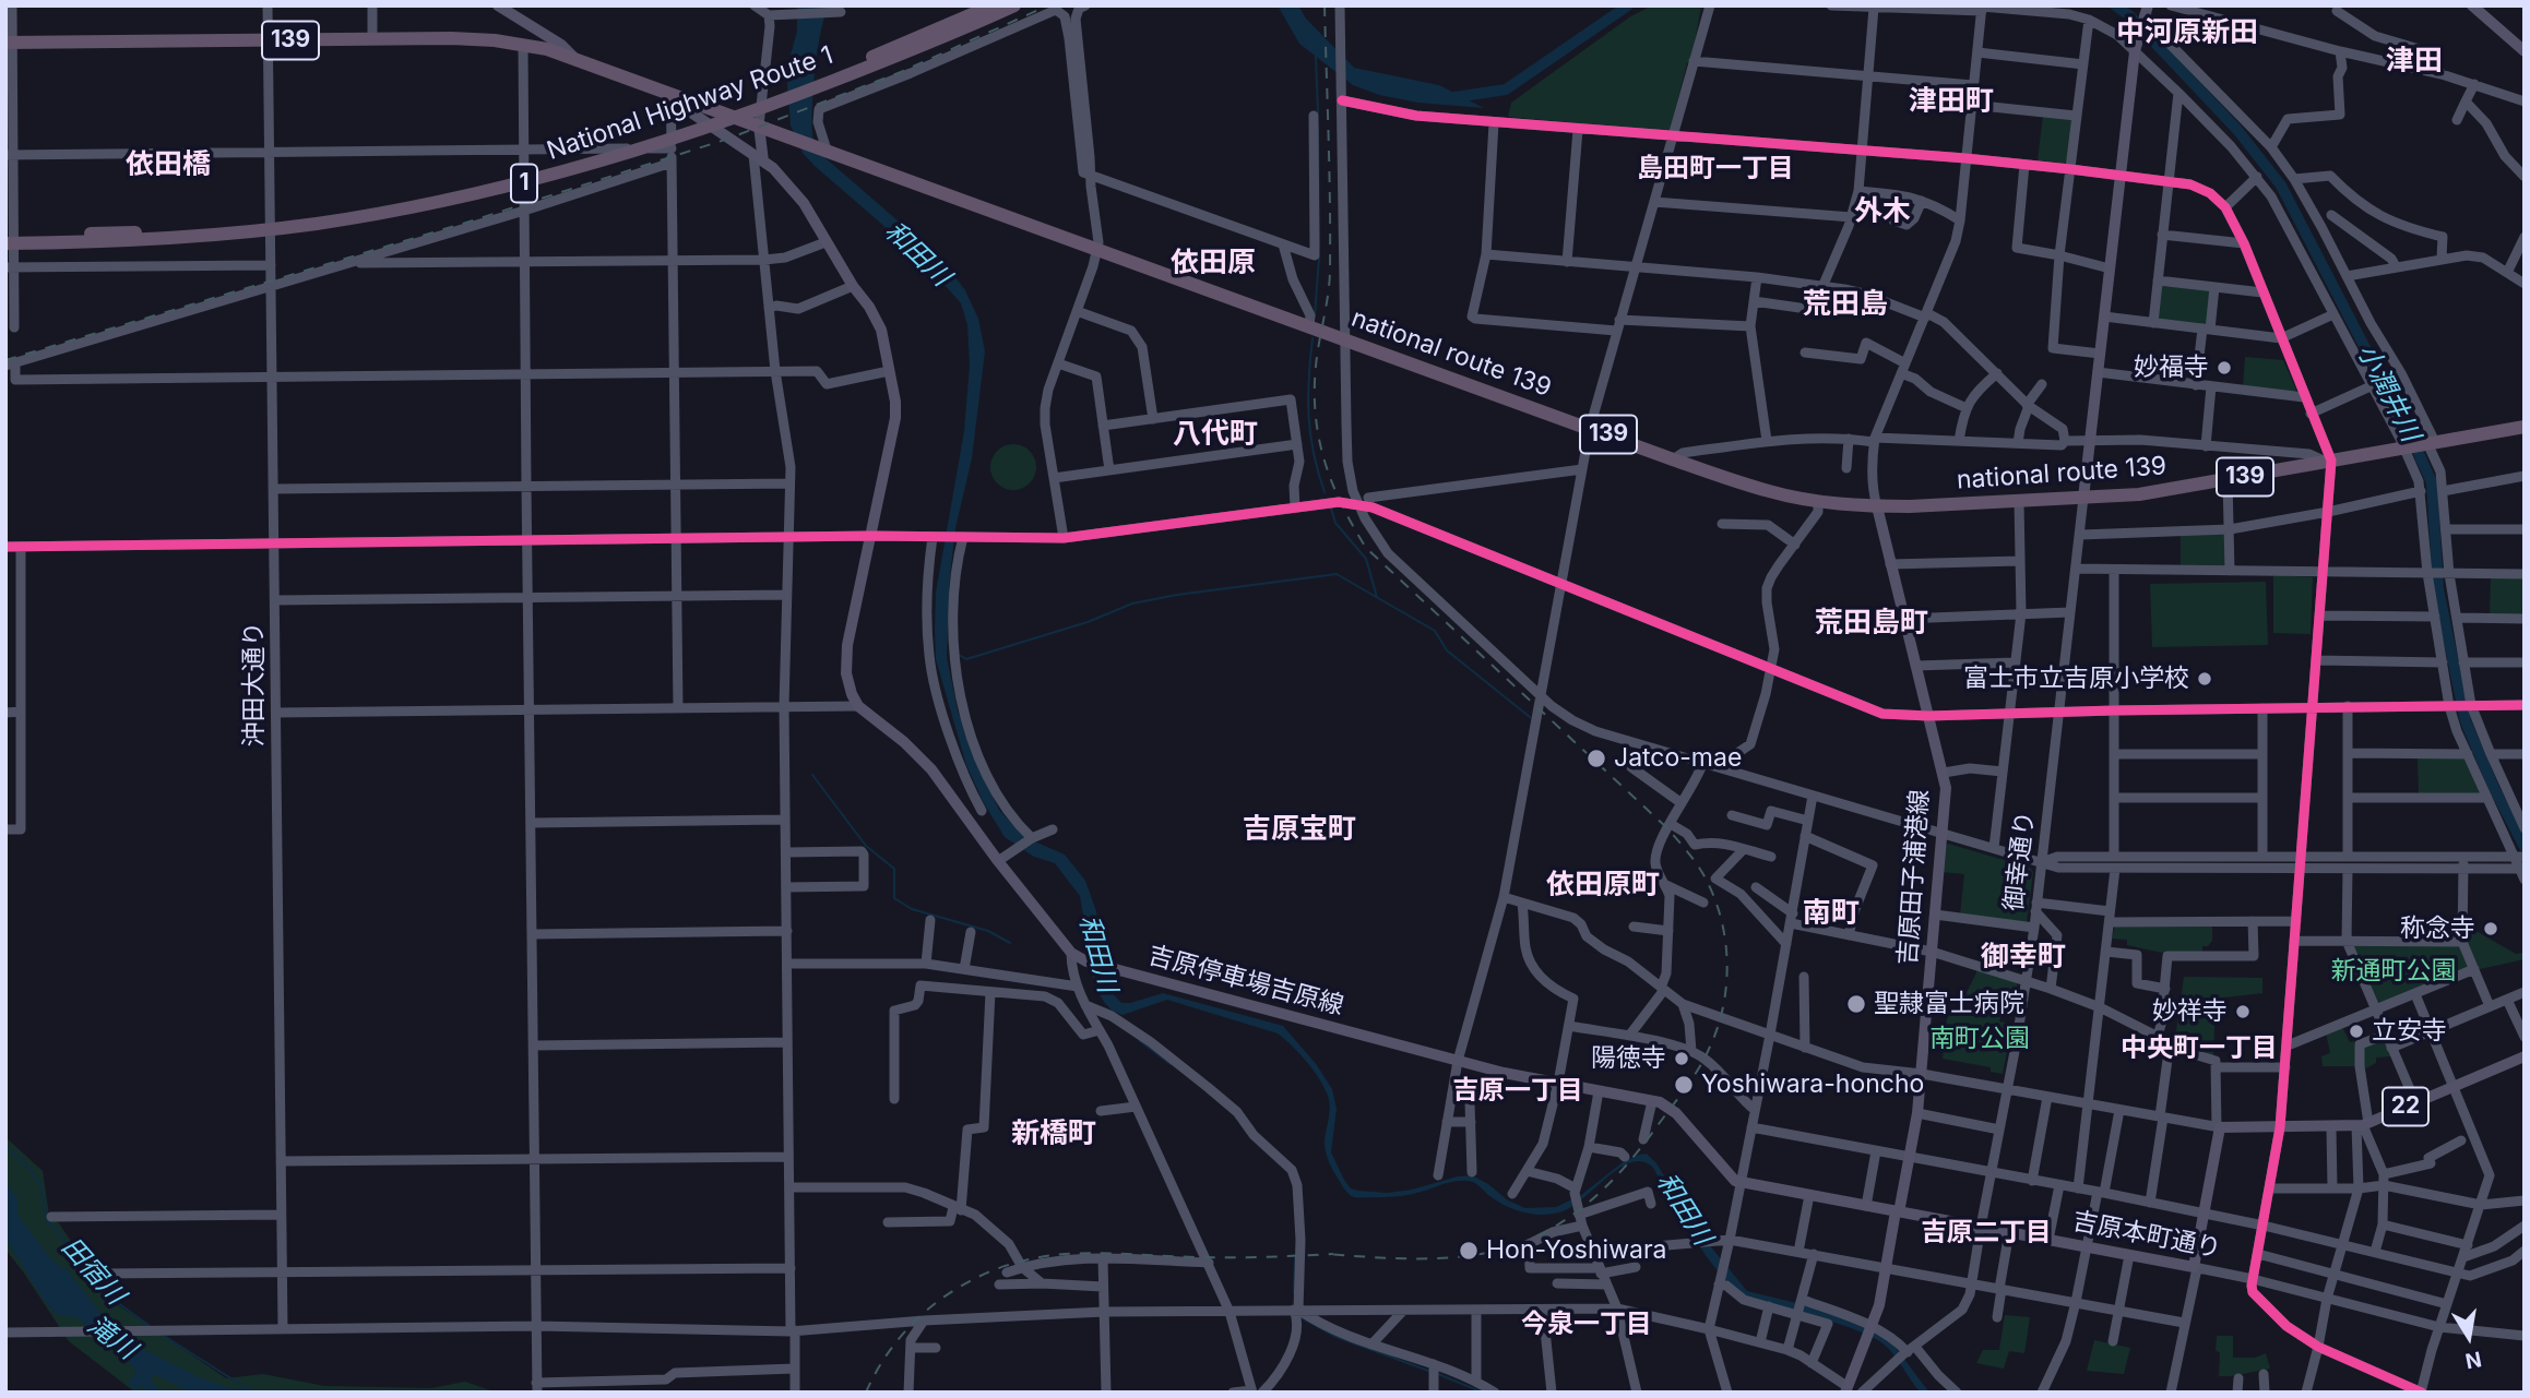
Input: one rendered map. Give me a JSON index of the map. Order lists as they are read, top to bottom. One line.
{"streets":{"highway":["139","National Highway Route 1","1","national route 139"],"main road":["吉原田子浦港線","吉原停車場吉原線","22","吉原本町通り"],"street":["沖田大通り","御幸通り"]},"crossings":[["139","national route 139"],["139","沖田大通り"],["national route 139","御幸通り"],["national route 139","吉原田子浦港線"],["御幸通り","吉原本町通り"],["吉原田子浦港線","吉原本町通り"],["吉原停車場吉原線","吉原本町通り"]],"districts":["中河原新田","津田","津田町","依田橋","島田町一丁目","外木","依田原","荒田島","八代町","荒田島町","吉原宝町","依田原町","南町","御幸町","中央町一丁目","吉原一丁目","新橋町","吉原二丁目","今泉一丁目"],"water":["和田川","小潤井川","田宿川","滝川"],"parks":["新通町公園","南町公園"],"places":["妙福寺","富士市立吉原小学校","Jatco-mae","称念寺","聖隷富士病院","妙祥寺","立安寺","陽徳寺","Yoshiwara-honcho","Hon-Yoshiwara"],"north":"bottom"}
